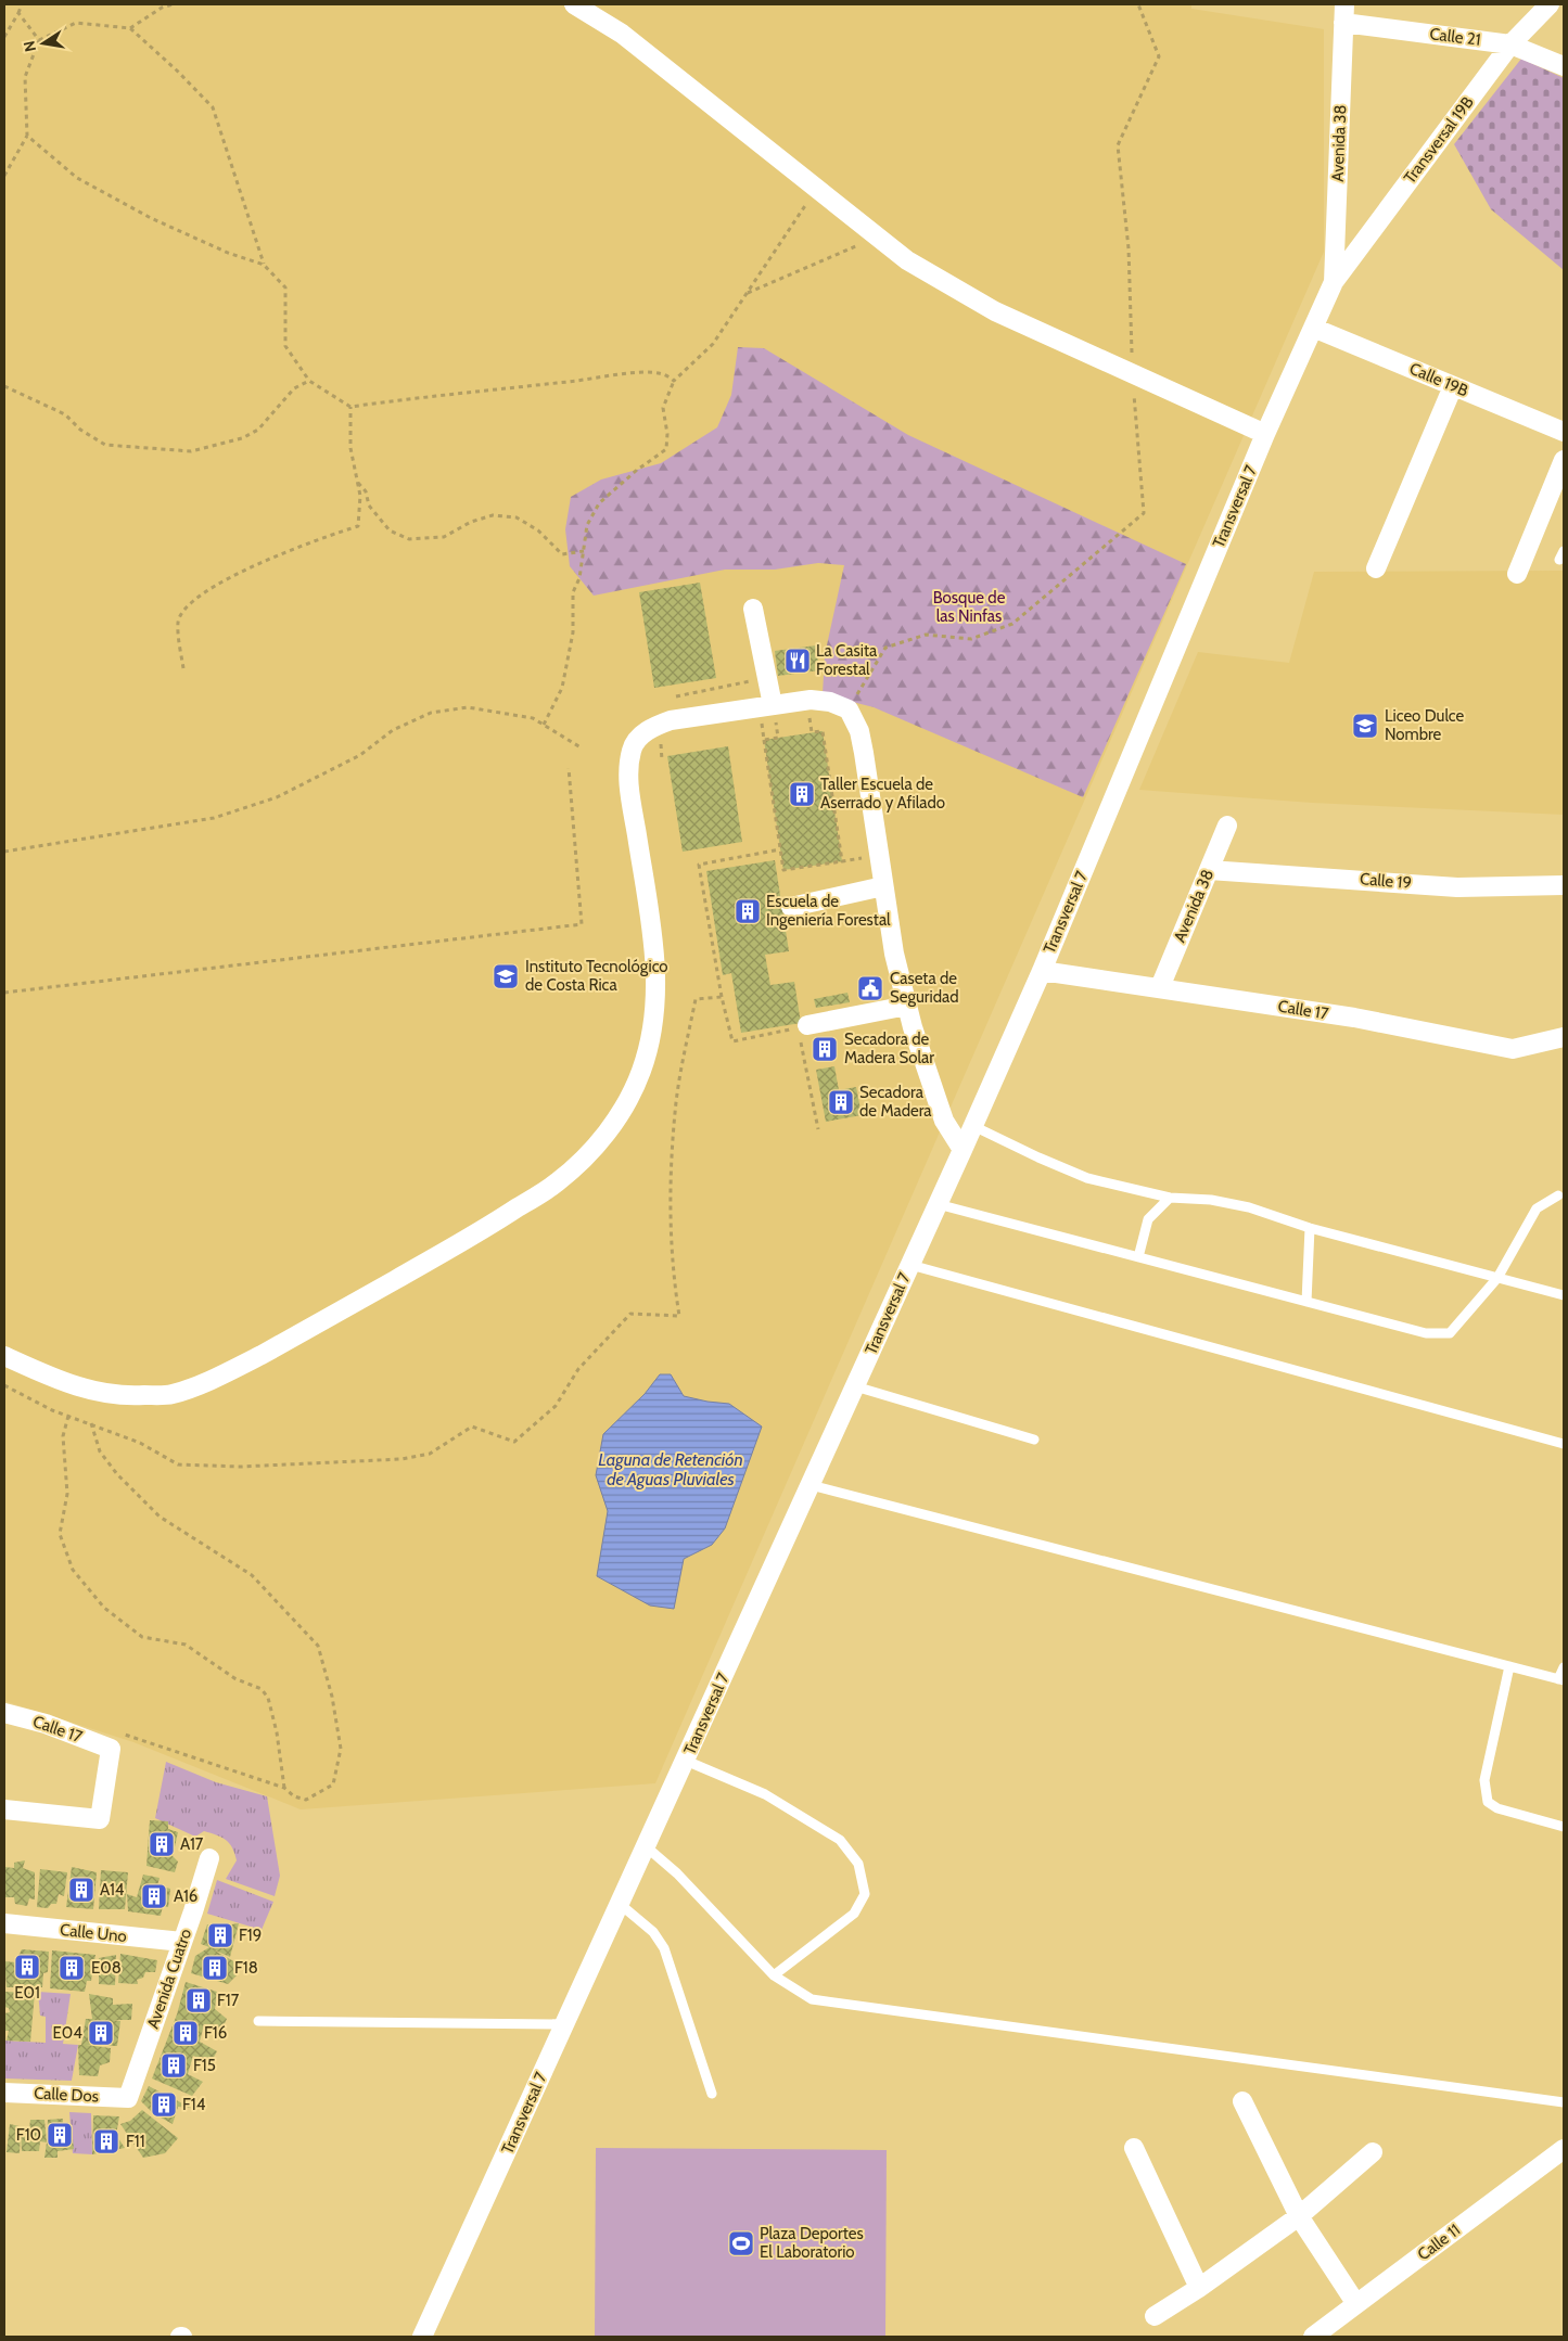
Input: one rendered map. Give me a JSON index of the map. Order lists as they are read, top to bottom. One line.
{"streets":{"street":["Calle 21","Transversal 19B","Avenida 38","Calle 19B","Transversal 7","Calle 19","Calle 17","Calle Uno","Avenida Cuatro","Calle Dos","Calle 11"]},"crossings":[["Calle 21","Transversal 19B"],["Calle 21","Avenida 38"],["Transversal 19B","Avenida 38"],["Transversal 19B","Transversal 7"],["Avenida 38","Transversal 7"],["Avenida 38","Calle 19"],["Avenida 38","Calle 17"],["Calle 19B","Transversal 7"],["Transversal 7","Calle 17"],["Calle Uno","Avenida Cuatro"],["Avenida Cuatro","Calle Dos"]],"water":["Laguna de Retención de Aguas Pluviales"],"parks":["Bosque de las Ninfas"],"places":{"restaurant":["La Casita Forestal"],"school or university":["Liceo Dulce Nombre","Instituto Tecnológico de Costa Rica"],"building":["Taller Escuela de Aserrado y Afilado","Escuela de Ingeniería Forestal","Secadora de Madera Solar","Secadora de Madera","A17","A14","A16","F19","E01","E08","F18","F17","E04","F16","F15","F14","F10","F11"],"public building":["Caseta de Seguridad"],"sports":["Plaza Deportes El Laboratorio"]},"north":"left"}
